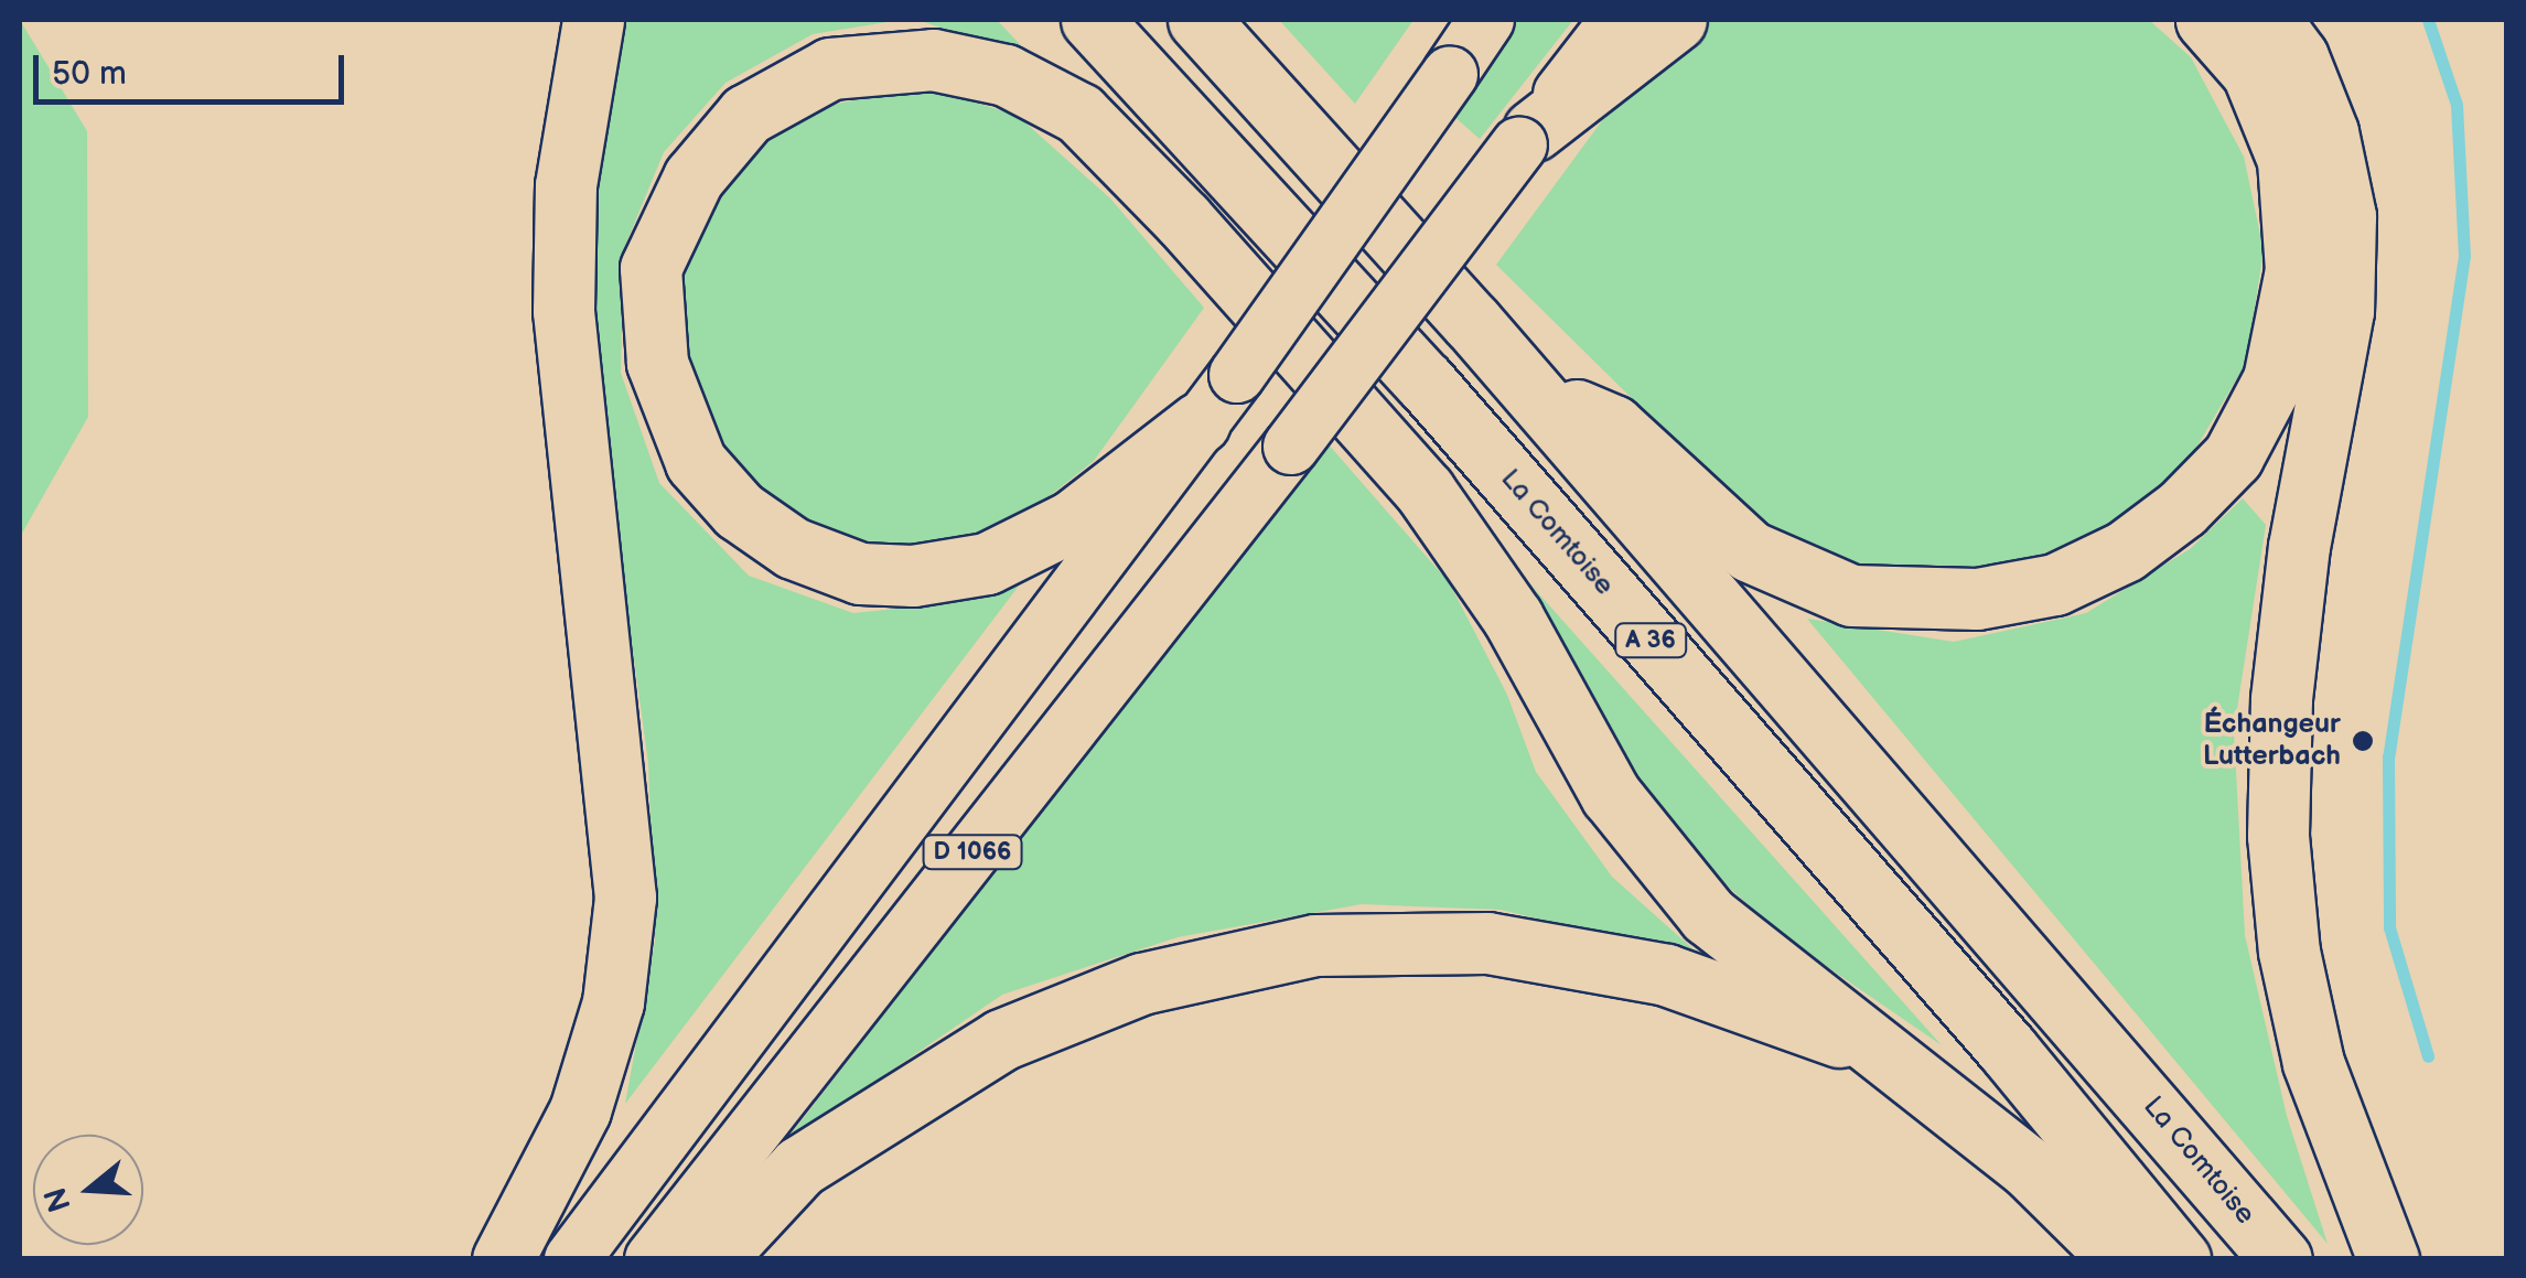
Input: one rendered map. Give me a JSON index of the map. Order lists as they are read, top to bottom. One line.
{"streets":{"highway":["La Comtoise","A 36","D 1066"]},"places":["Échangeur Lutterbach"],"scale_bar":"50 m","north":"left"}
